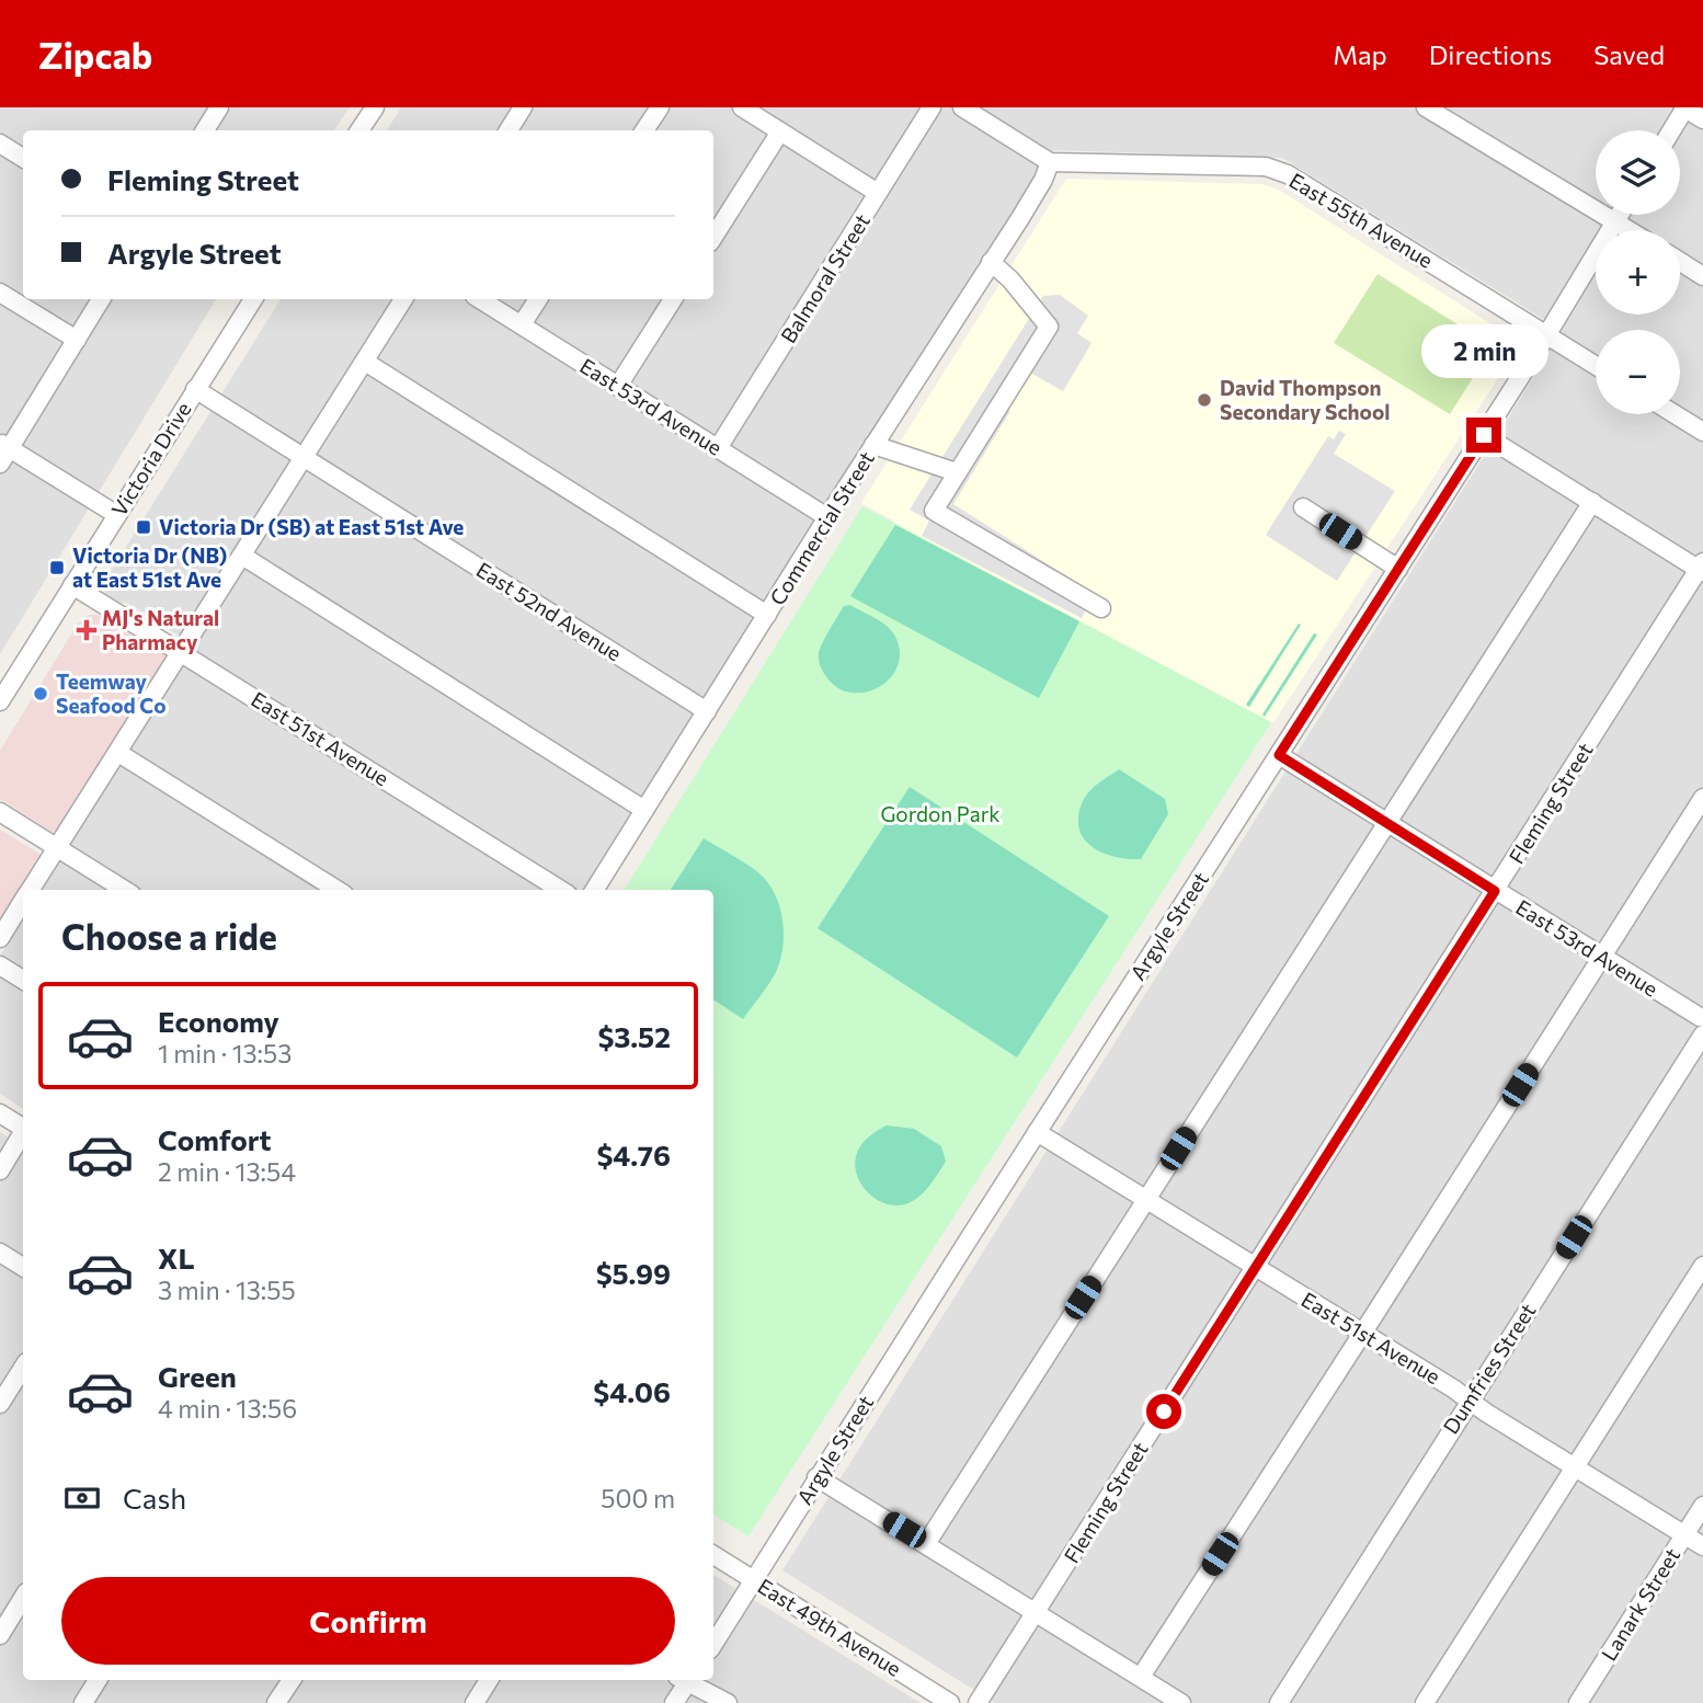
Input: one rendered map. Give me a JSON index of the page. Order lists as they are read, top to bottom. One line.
{"streets":{"street":["East 55th Avenue","Balmoral Street","East 53rd Avenue","Victoria Drive","Commercial Street","East 52nd Avenue","East 51st Avenue","Fleming Street","Argyle Street","Dumfries Street","Lanark Street","East 49th Avenue"]},"crossings":[["East 55th Avenue","Commercial Street"],["East 55th Avenue","Argyle Street"],["Balmoral Street","East 53rd Avenue"],["East 53rd Avenue","Commercial Street"],["East 53rd Avenue","Fleming Street"],["East 53rd Avenue","Argyle Street"],["East 53rd Avenue","Dumfries Street"],["Victoria Drive","East 52nd Avenue"],["Victoria Drive","East 51st Avenue"],["Commercial Street","East 52nd Avenue"],["East 51st Avenue","Fleming Street"],["East 51st Avenue","Argyle Street"],["East 51st Avenue","Dumfries Street"],["East 51st Avenue","Lanark Street"],["Argyle Street","East 49th Avenue"]],"parks":["Gordon Park"],"places":{"other":["David Thompson Secondary School","Teemway Seafood Co"],"transit":["Victoria Dr (SB) at East 51st Ave","Victoria Dr (NB) at East 51st Ave"],"health":["MJ's Natural Pharmacy"]},"page":{"header":"Zipcab","nav":["Map","Directions","Saved"],"map_buttons":["+","−"],"banner":["Fleming Street","Argyle Street"],"bubble":"2 min","heading":"Choose a ride","list":[{"name":"Economy","note":"1 min · 13:53","value":"$3.52"},{"name":"Comfort","note":"2 min · 13:54","value":"$4.76"},{"name":"XL","note":"3 min · 13:55","value":"$5.99"},{"name":"Green","note":"4 min · 13:56","value":"$4.06"}],"pay":["Cash","500 m"],"buttons":"Confirm"}}
